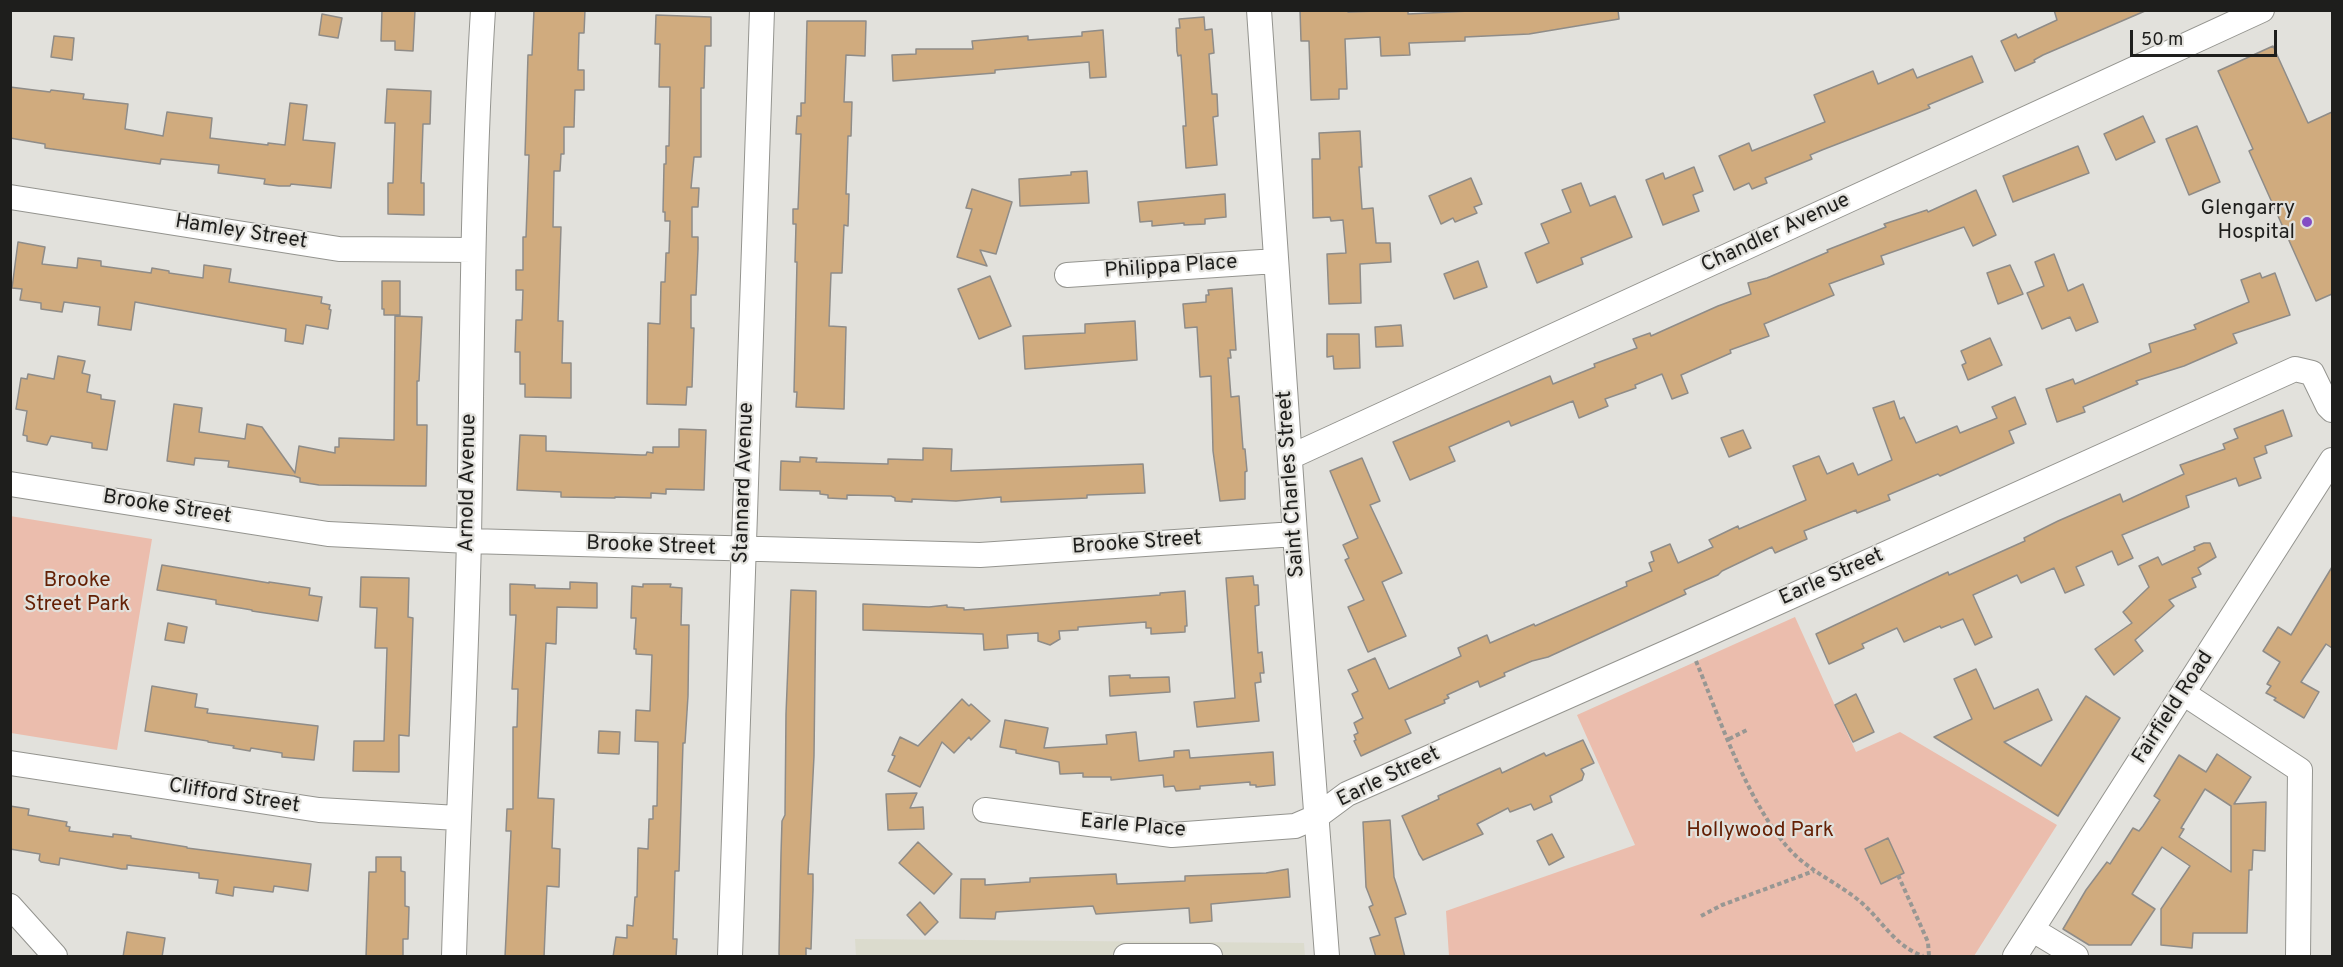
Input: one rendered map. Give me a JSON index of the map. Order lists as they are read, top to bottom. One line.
{"streets":{"street":["Hamley Street","Chandler Avenue","Philippa Place","Arnold Avenue","Stannard Avenue","Saint Charles Street","Brooke Street","Earle Street","Fairfield Road","Clifford Street","Earle Place"]},"crossings":[["Hamley Street","Arnold Avenue"],["Chandler Avenue","Saint Charles Street"],["Philippa Place","Saint Charles Street"],["Arnold Avenue","Brooke Street"],["Arnold Avenue","Clifford Street"],["Stannard Avenue","Brooke Street"],["Saint Charles Street","Brooke Street"],["Saint Charles Street","Earle Street"],["Saint Charles Street","Earle Place"],["Earle Street","Earle Place"]],"parks":["Brooke Street Park","Hollywood Park"],"places":["Glengarry Hospital"],"scale_bar":"50 m"}
